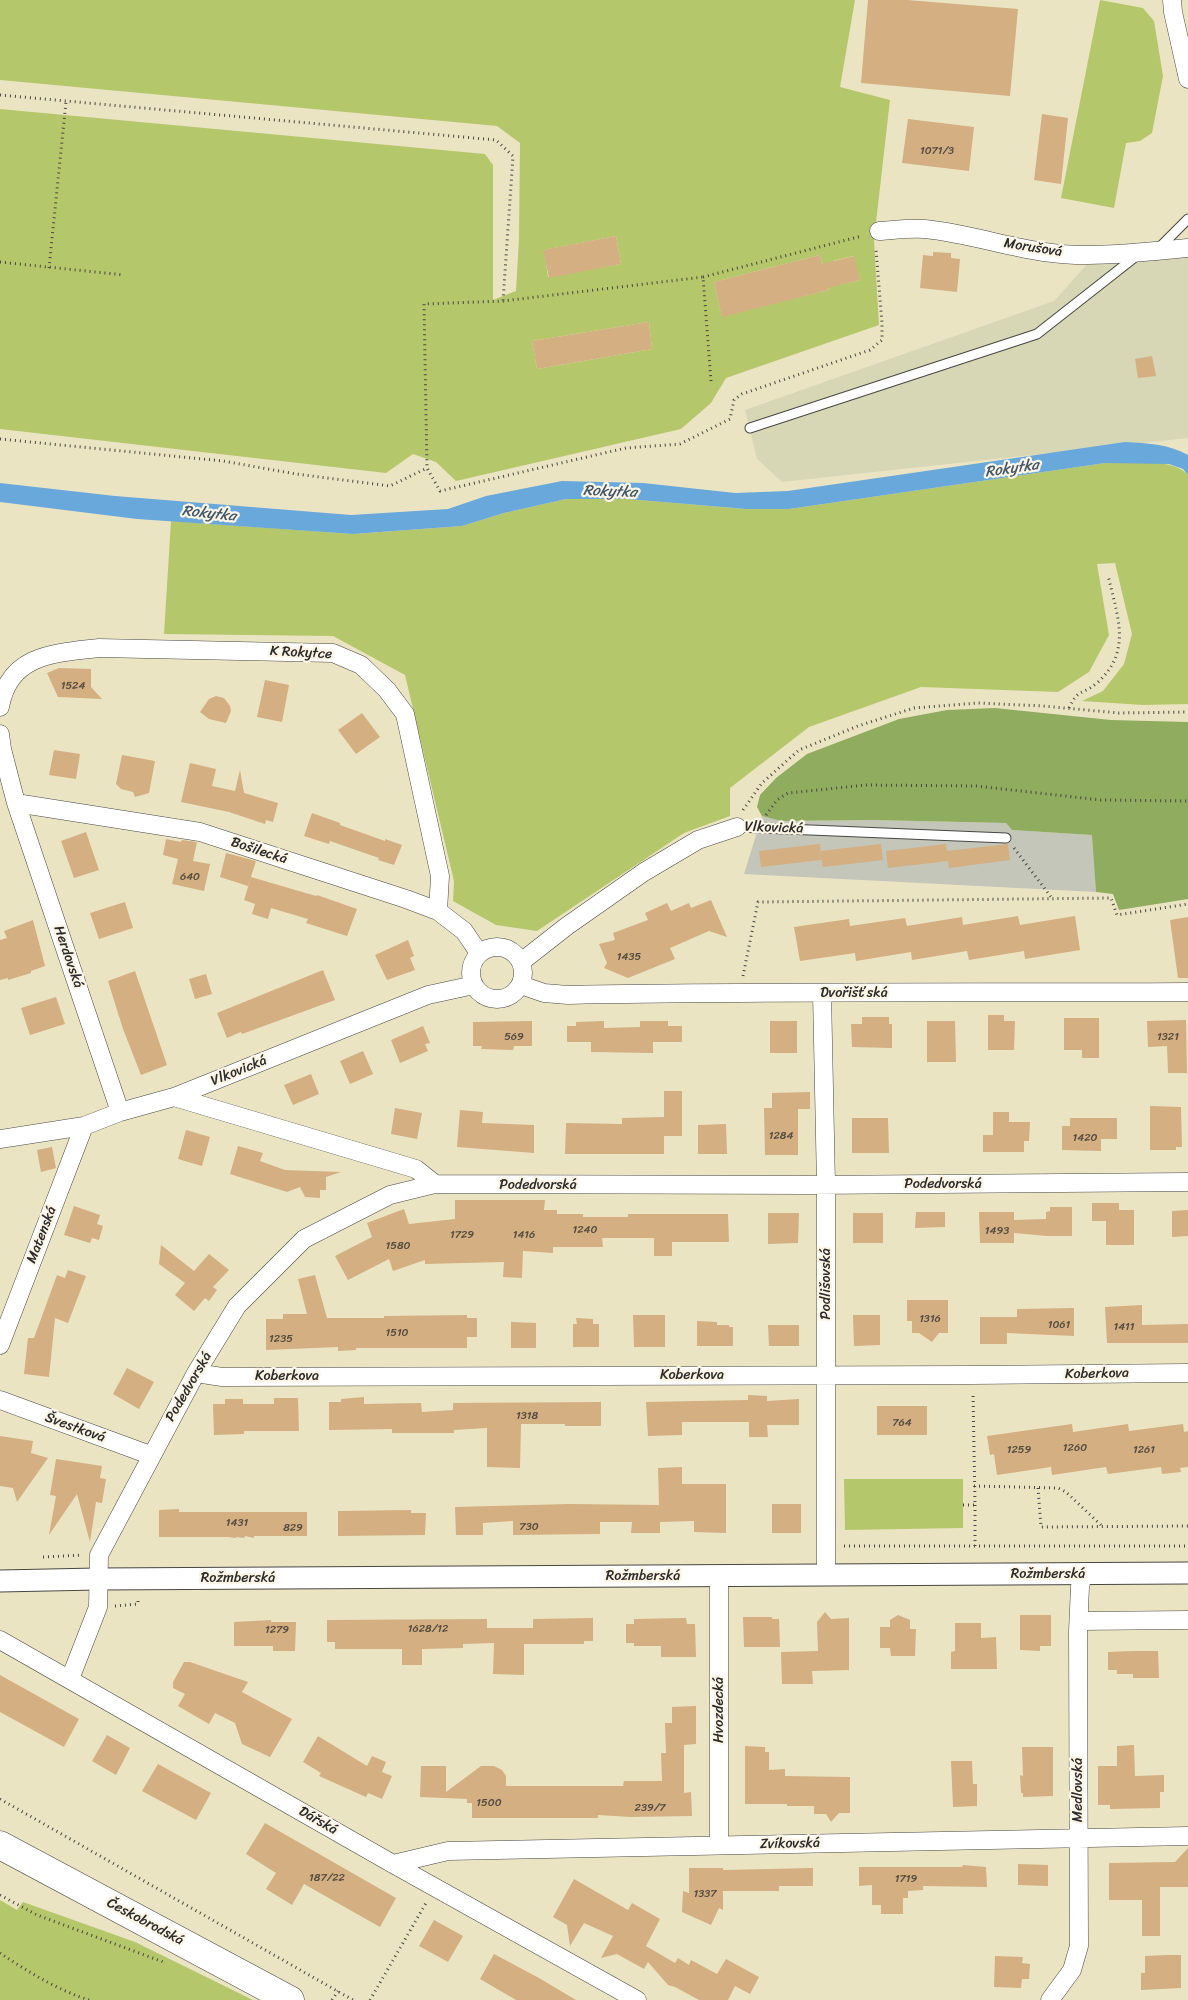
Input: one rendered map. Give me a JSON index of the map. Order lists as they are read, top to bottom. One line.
{"streets":{"main road":["Českobrodská"],"street":["Morušová","K Rokytce","Vlkovická","Bošilecká","Herdovská","Dvořišťská","Podedvorská","Matenská","Podlišovská","Koberkova","Švestková","Rožmberská","Hvozdecká","Medlovská","Dářská","Zvíkovská"]},"crossings":[["K Rokytce","Bošilecká"],["Vlkovická","Bošilecká"],["Vlkovická","Herdovská"],["Vlkovická","Dvořišťská"],["Vlkovická","Matenská"],["Bošilecká","Herdovská"],["Bošilecká","Dvořišťská"],["Dvořišťská","Podlišovská"],["Podedvorská","Podlišovská"],["Podedvorská","Koberkova"],["Podedvorská","Švestková"],["Podedvorská","Rožmberská"],["Podlišovská","Koberkova"],["Podlišovská","Rožmberská"],["Rožmberská","Hvozdecká"],["Rožmberská","Medlovská"],["Hvozdecká","Zvíkovská"],["Medlovská","Zvíkovská"],["Dářská","Zvíkovská"]],"water":["Rokytka"],"house_numbers":["1071/3","1524","640","1435","569","1321","1284","1420","1240","1493","1729","1416","1580","1316","1061","1411","1510","1235","1318","764","1260","1259","1261","1431","730","829","1628/12","1279","1500","239/7","187/22","1719","1337"]}
